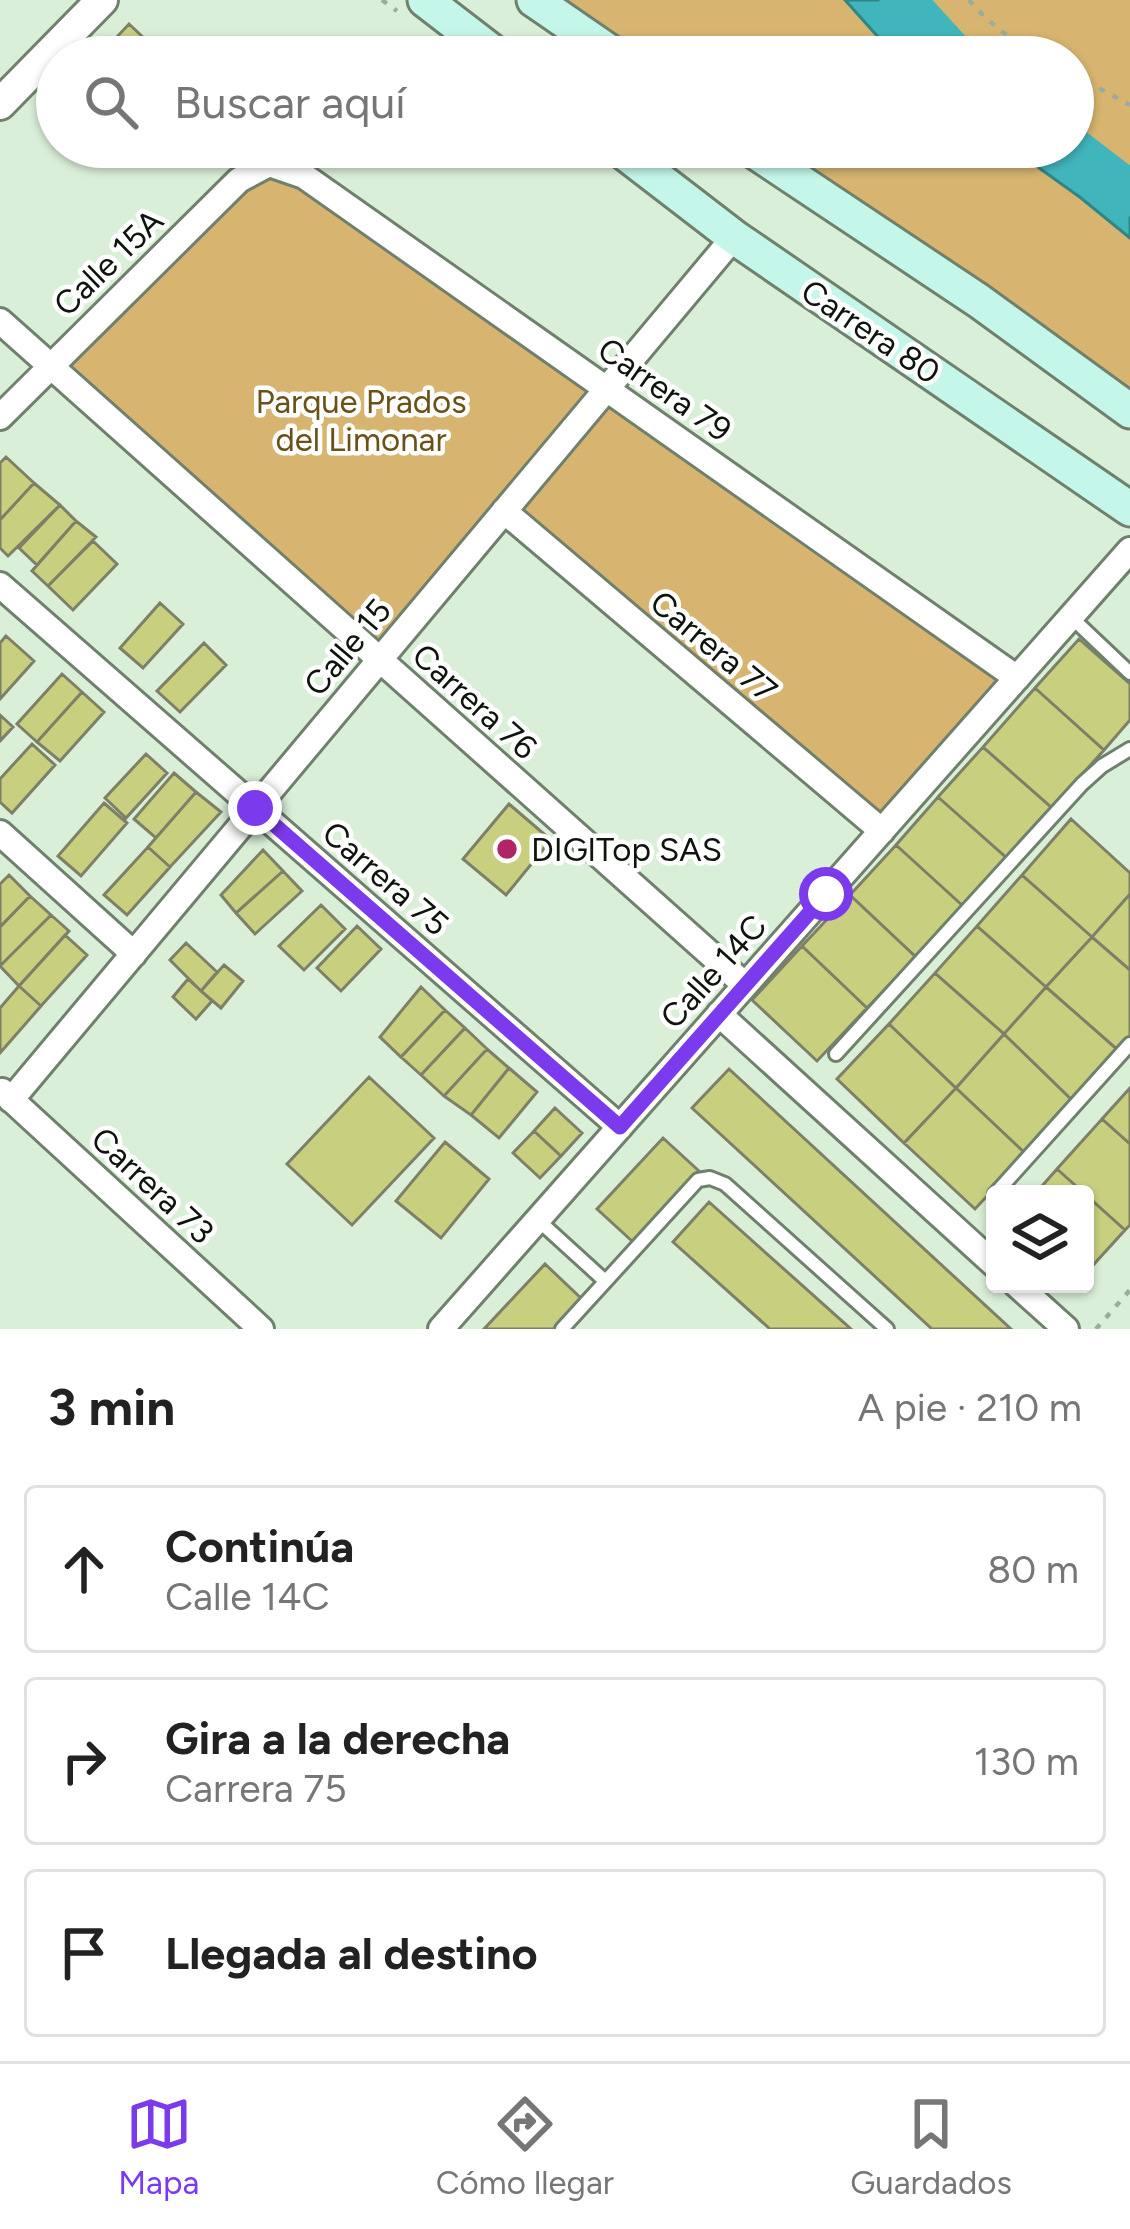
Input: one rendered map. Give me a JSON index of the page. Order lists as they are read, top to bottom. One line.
{"streets":{"main road":["Carrera 80"],"street":["Calle 15A","Carrera 79","Carrera 77","Calle 15","Carrera 76","Carrera 75","Calle 14C","Carrera 73"]},"crossings":[["Calle 15A","Carrera 76"],["Carrera 80","Calle 15"],["Carrera 79","Calle 15"],["Carrera 79","Calle 14C"],["Carrera 77","Calle 15"],["Carrera 77","Calle 14C"],["Calle 15","Carrera 76"],["Calle 15","Carrera 75"],["Calle 15","Carrera 73"],["Carrera 76","Calle 14C"],["Carrera 75","Calle 14C"]],"parks":["Parque Prados del Limonar"],"places":["DIGITop SAS"],"page":{"search":"Buscar aquí","heading":["3 min","A pie · 210 m"],"list":[["Continúa","Calle 14C","80 m"],["Gira a la derecha","Carrera 75","130 m"],"Llegada al destino"],"nav":["Mapa","Cómo llegar","Guardados"]}}
